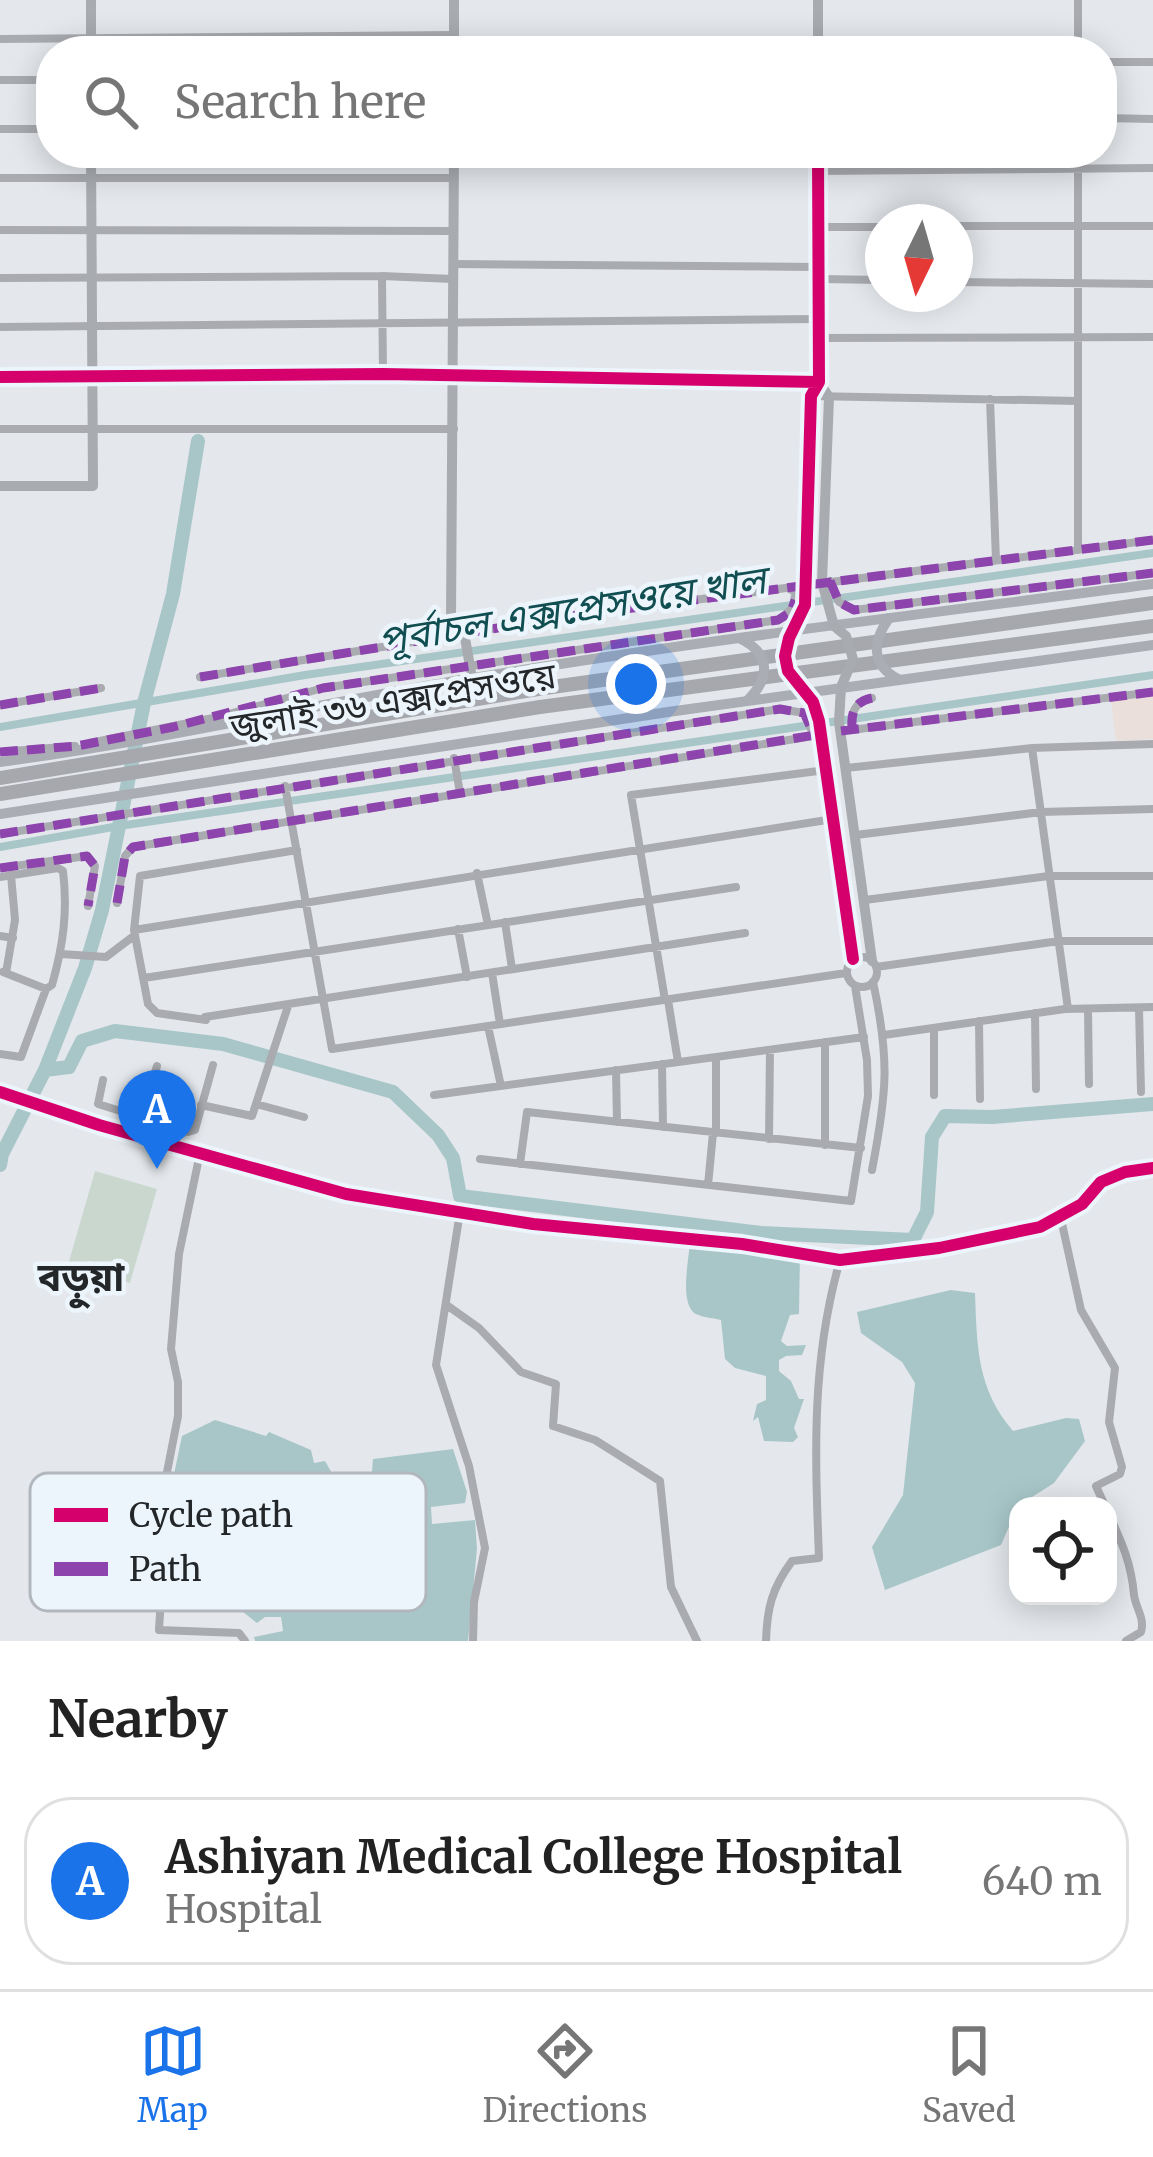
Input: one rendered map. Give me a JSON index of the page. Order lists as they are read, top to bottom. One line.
{"streets":{"highway":["জুলাই ৩৬ এক্সপ্রেসওয়ে"]},"districts":["বড়ুয়া"],"water":["পূর্বাচল এক্সপ্রেসওয়ে খাল"],"legend":["Cycle path","Path"],"north":"bottom","page":{"search":"Search here","pins":"A","heading":"Nearby","list":[{"mark":"A","name":"Ashiyan Medical College Hospital","note":"Hospital","value":"640 m"}],"nav":["Map","Directions","Saved"]}}
